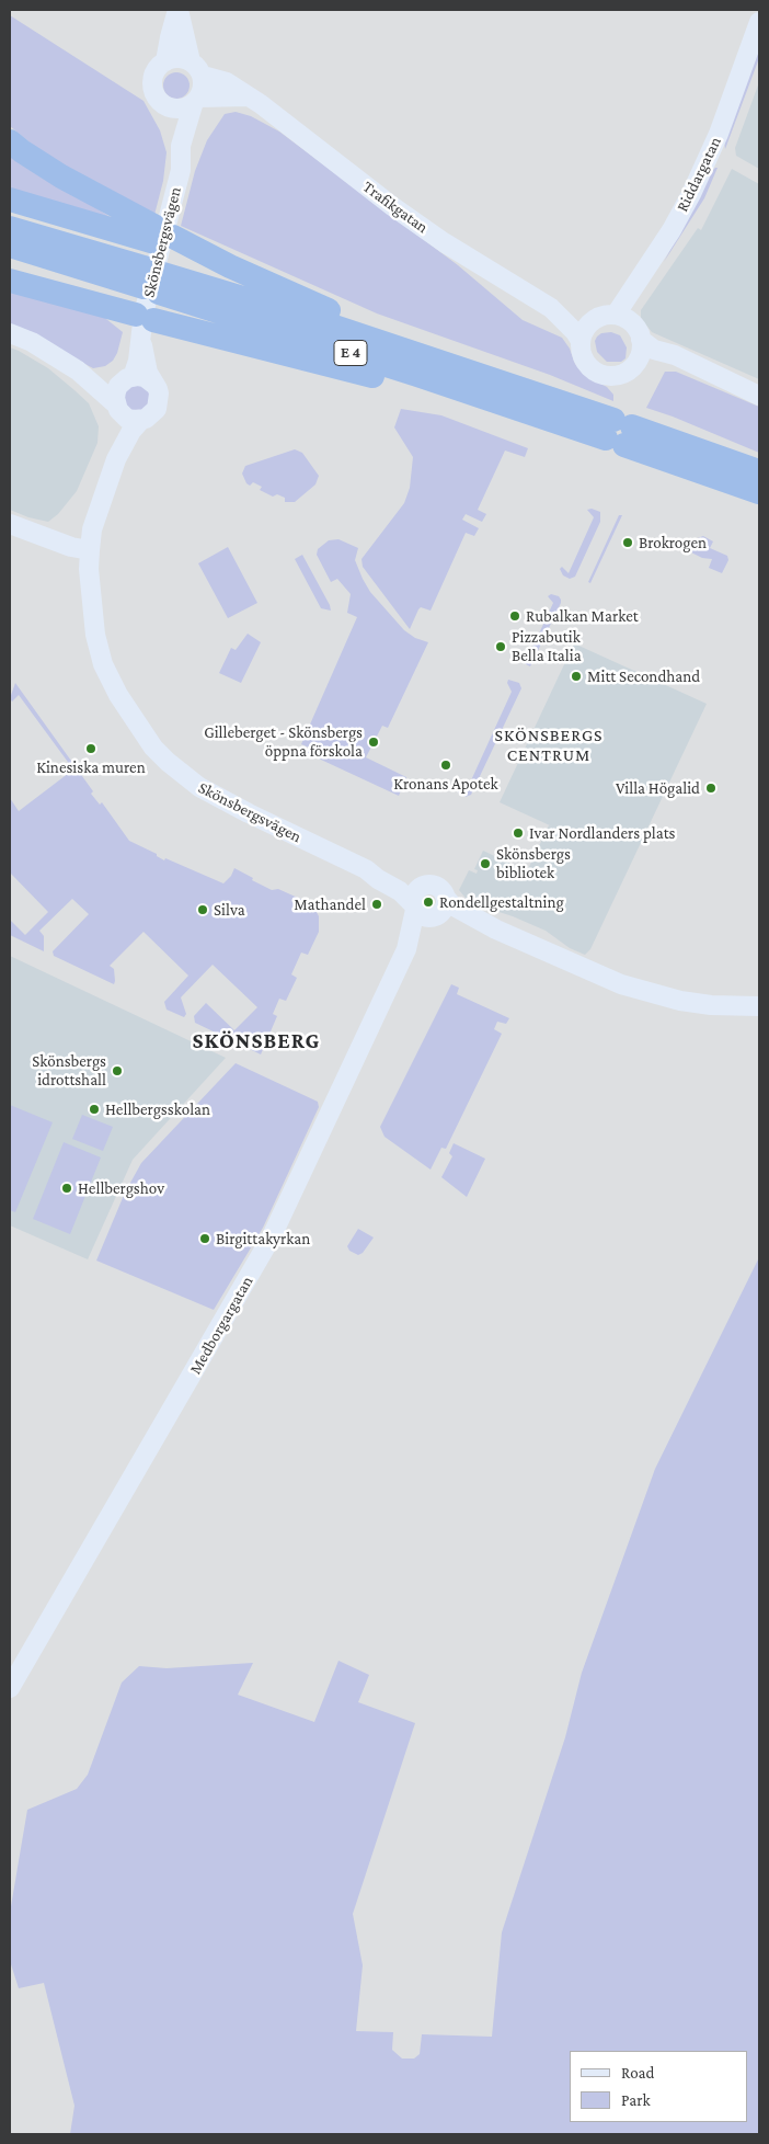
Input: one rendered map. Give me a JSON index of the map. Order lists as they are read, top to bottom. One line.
{"streets":{"highway":["E 4"],"street":["Riddargatan","Trafikgatan","Skönsbergsvägen","Medborgargatan"]},"crossings":[["Riddargatan","Trafikgatan"],["Trafikgatan","Skönsbergsvägen"],["Skönsbergsvägen","E 4"],["Skönsbergsvägen","Medborgargatan"]],"districts":["SKÖNSBERGS CENTRUM","SKÖNSBERG"],"places":["Brokrogen","Rubalkan Market","Pizzabutik Bella Italia","Mitt Secondhand","Gilleberget - Skönsbergs öppna förskola","Kinesiska muren","Kronans Apotek","Villa Högalid","Ivar Nordlanders plats","Skönsbergs bibliotek","Rondellgestaltning","Mathandel","Silva","Skönsbergs idrottshall","Hellbergsskolan","Hellbergshov","Birgittakyrkan"],"legend":["Road","Park"]}
